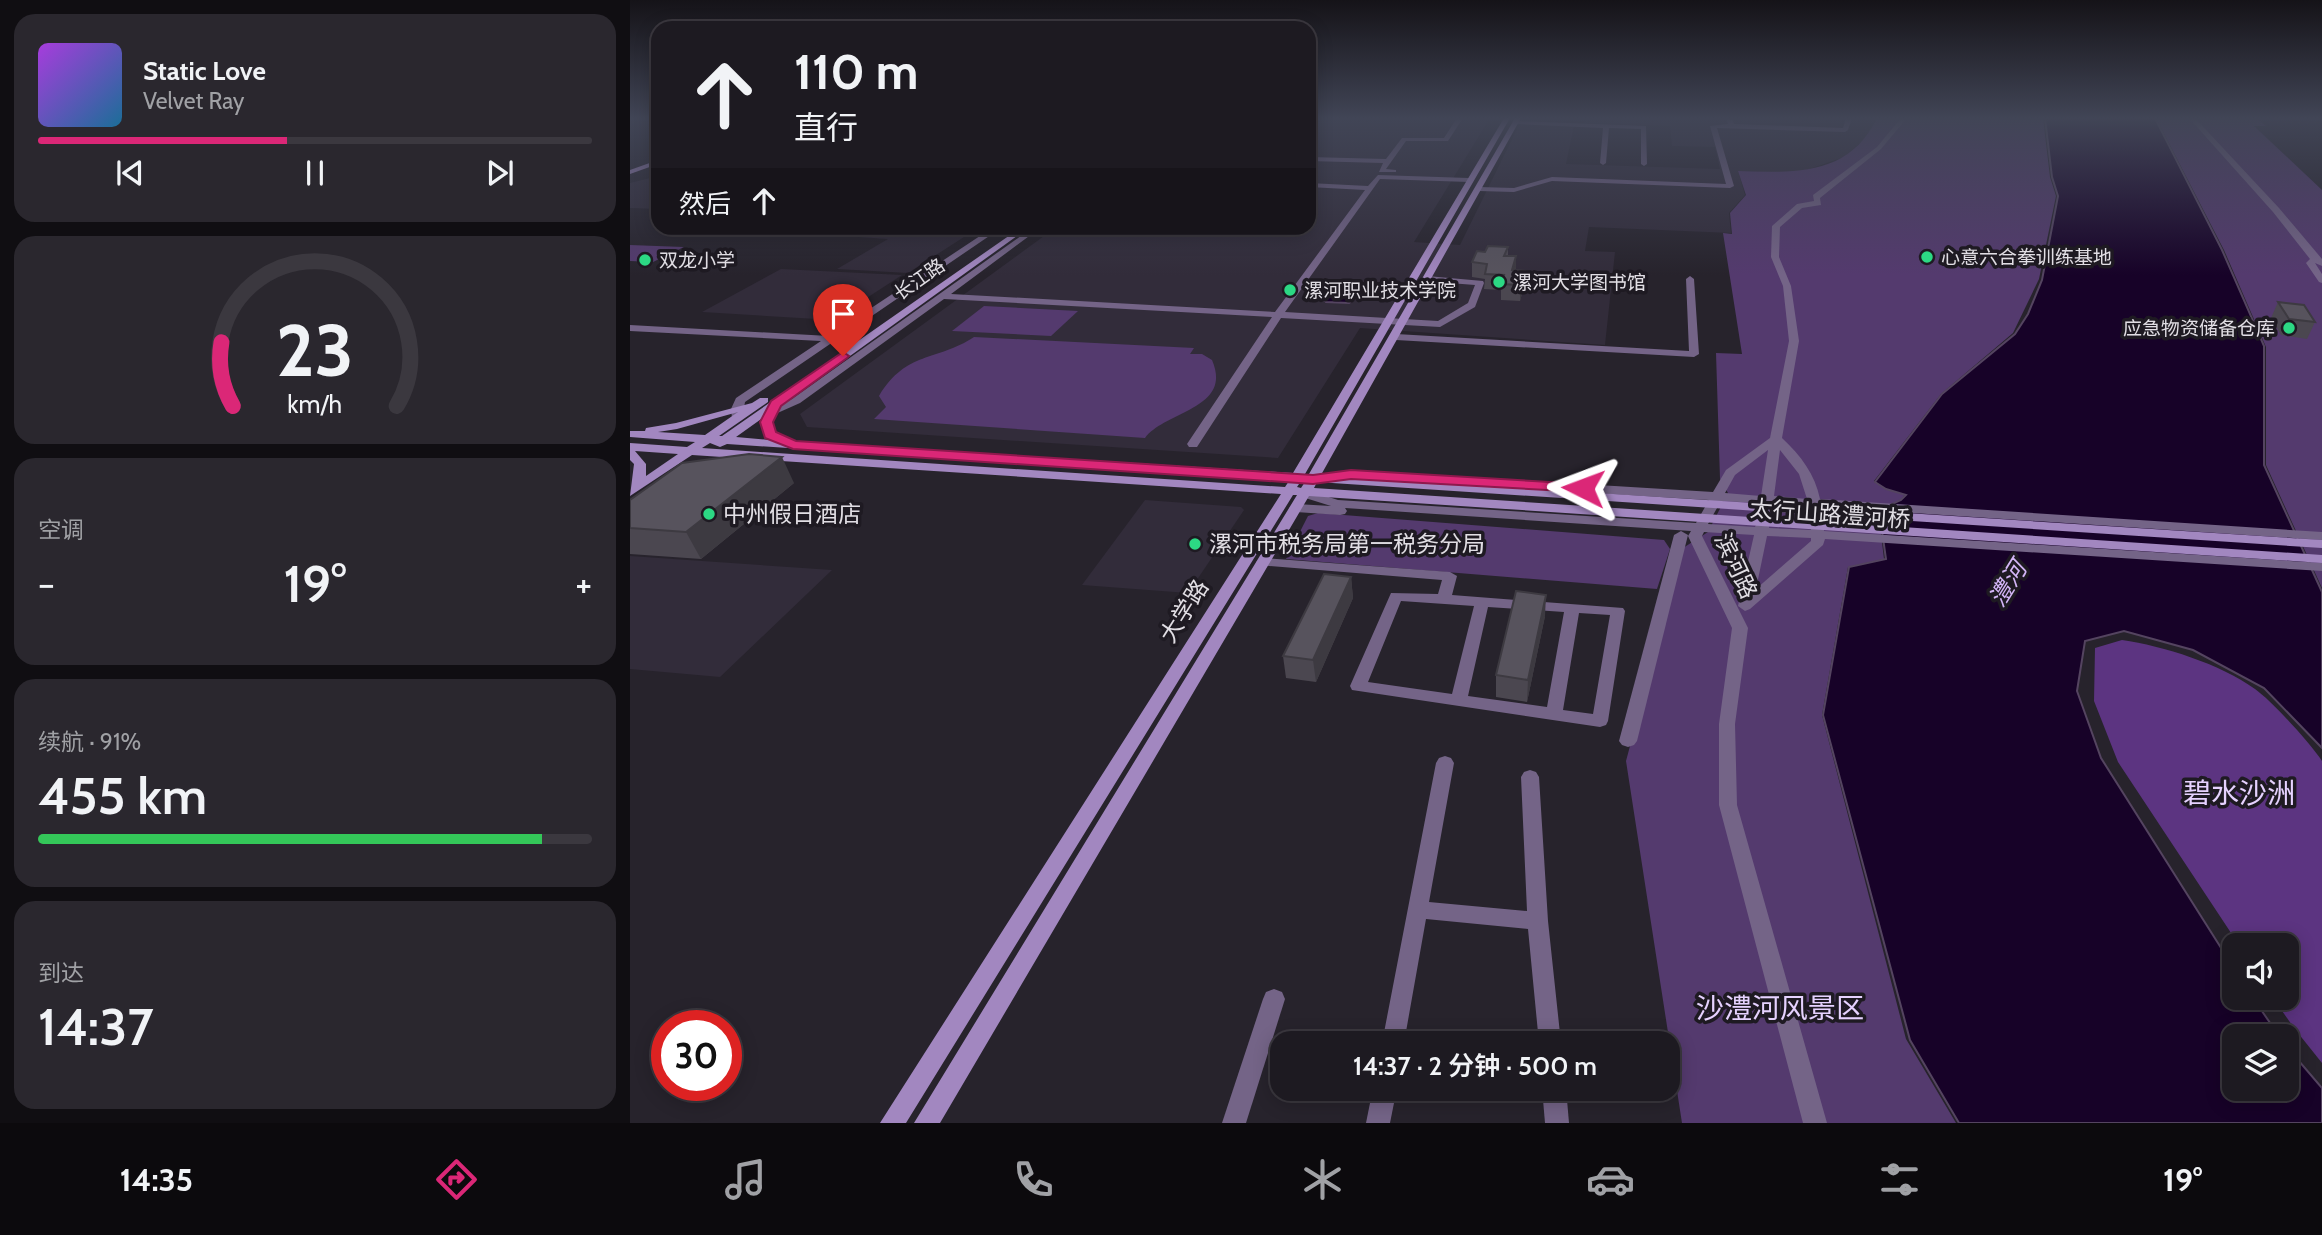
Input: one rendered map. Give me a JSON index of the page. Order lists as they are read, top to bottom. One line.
{"streets":{"main road":["长江路","太行山路澧河桥","大学路"],"street":["滨河路"]},"crossings":[["太行山路澧河桥","滨河路"],["太行山路澧河桥","大学路"]],"water":["澧河"],"parks":["碧水沙洲","沙澧河风景区"],"places":["心意六合拳训练基地","双龙小学","漯河大学图书馆","漯河职业技术学院","应急物资储备仓库","中州假日酒店","漯河市税务局第一税务分局"],"page":{"turn":["110 m","直行"],"song":["Static Love","Velvet Ray"],"then":"然后","tile":["空调",["续航 · 91%","455 km"],["到达","14:37"]],"heat":["−","19°","+"],"limit":"30","trip":"14:37 · 2 分钟 · 500 m","tabs":["14:35","19°"],"gauge":["23","km/h"]}}
